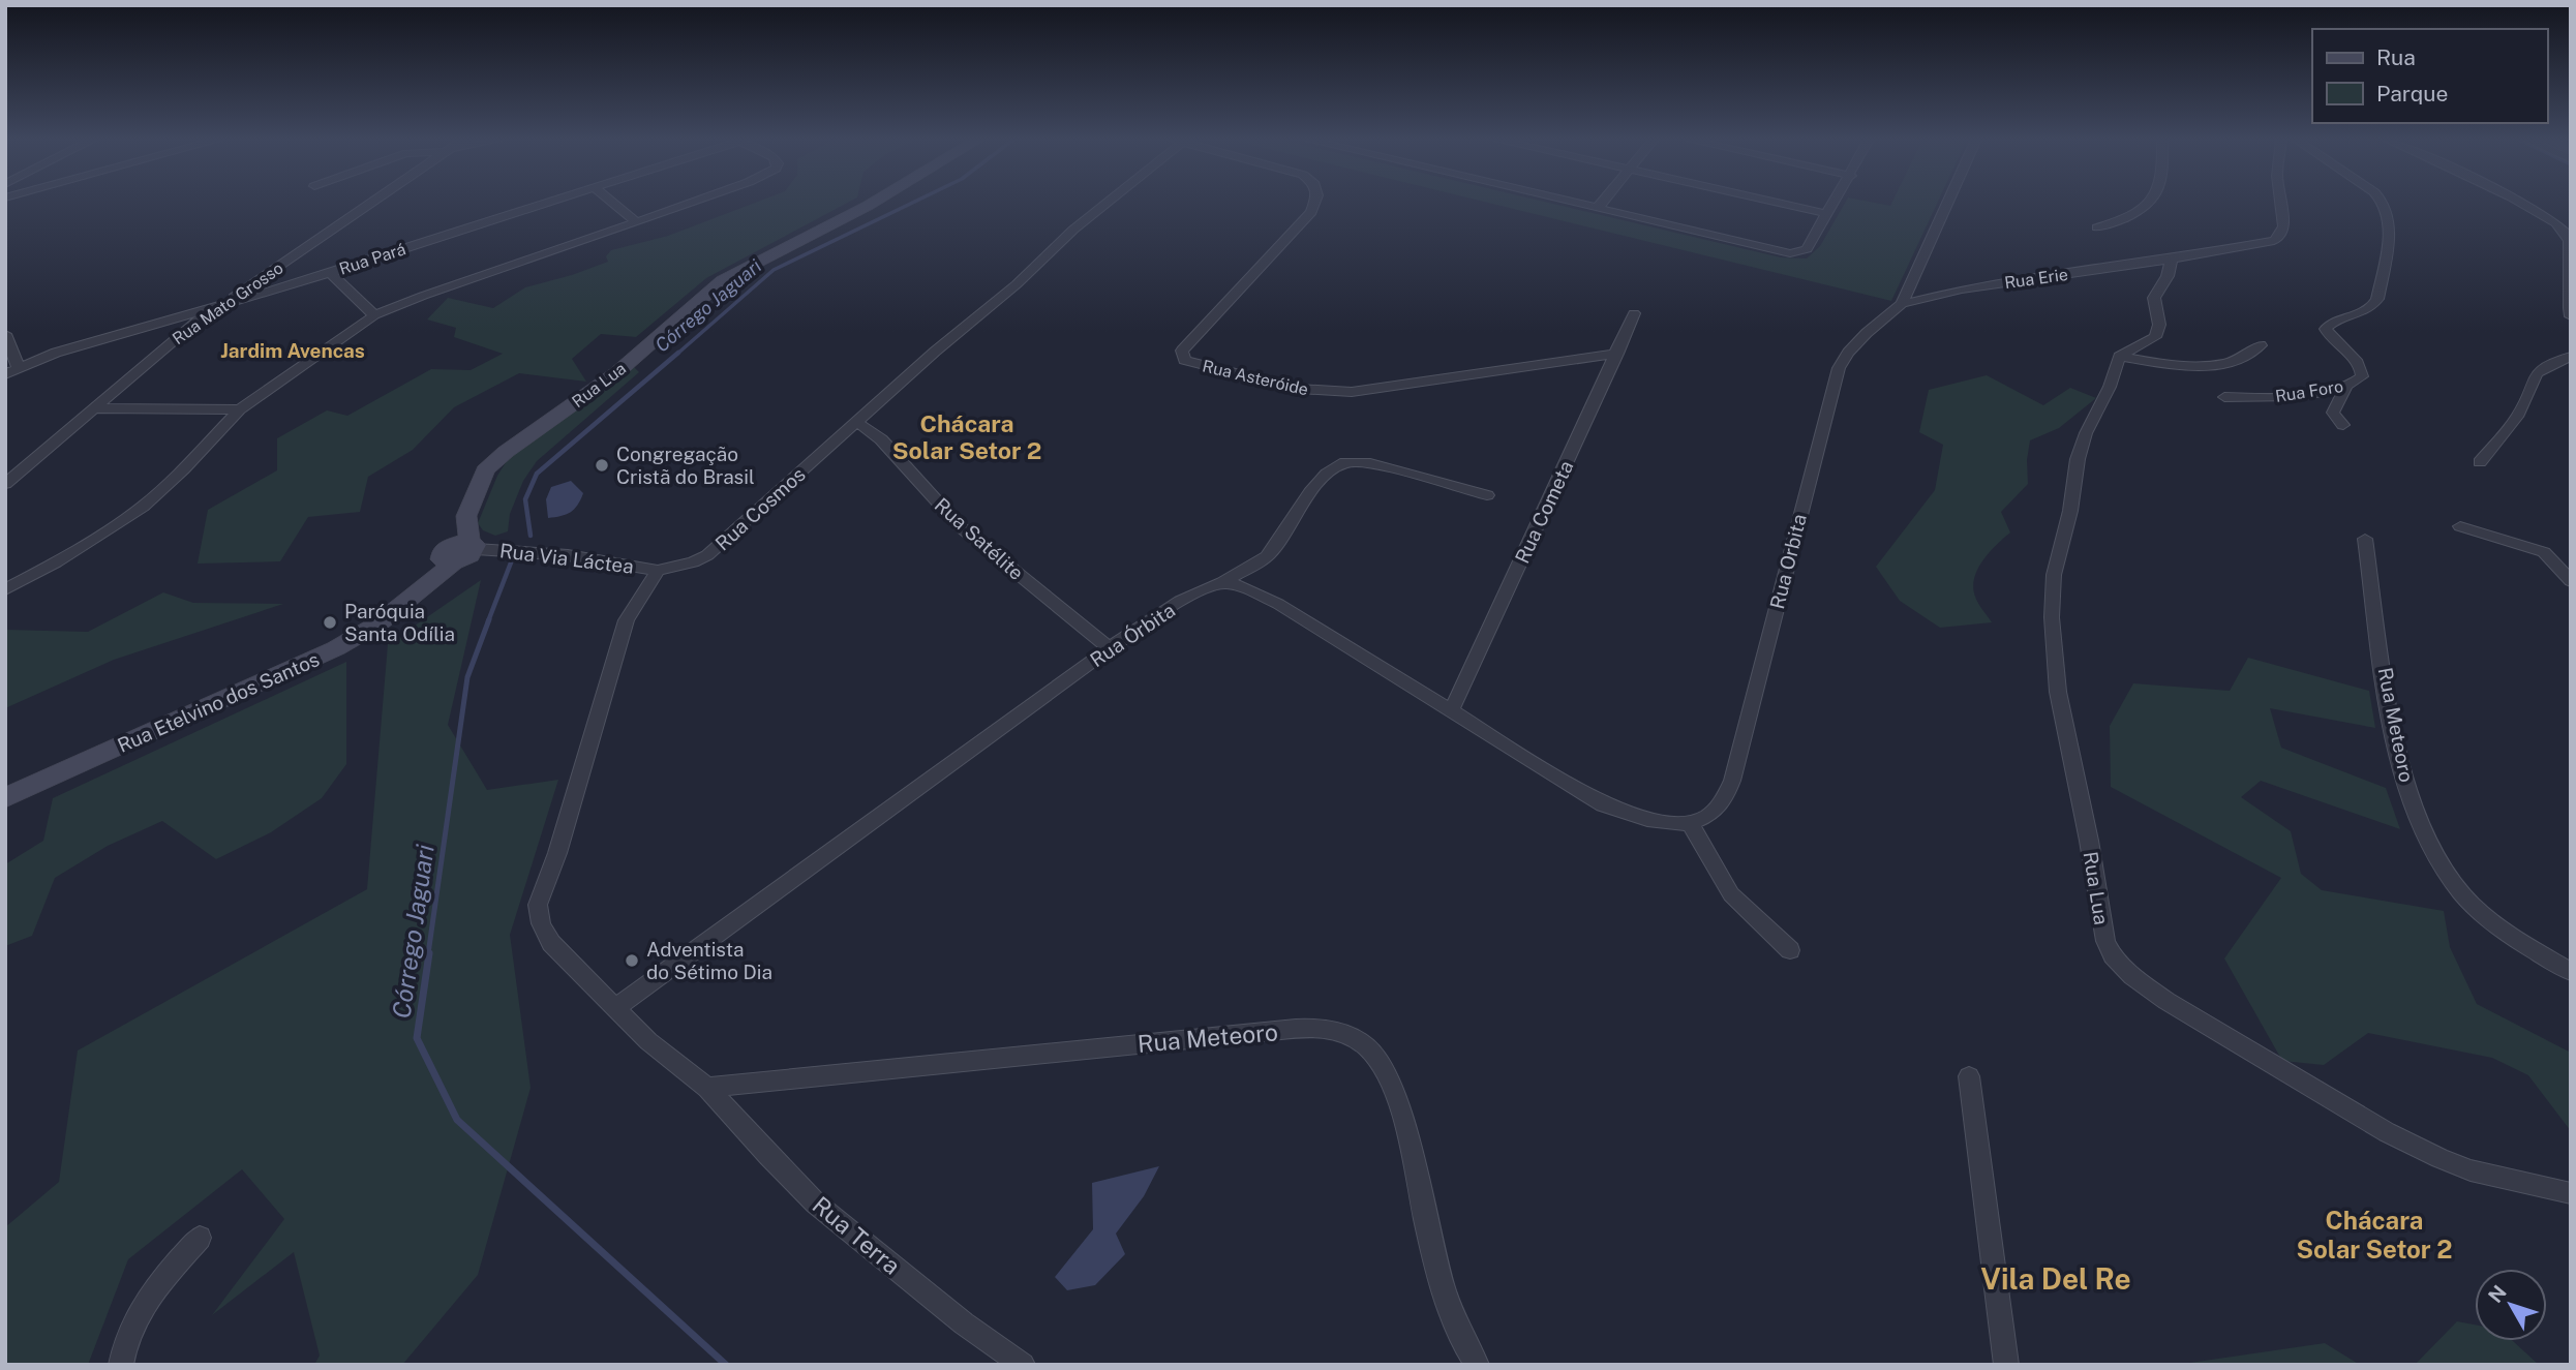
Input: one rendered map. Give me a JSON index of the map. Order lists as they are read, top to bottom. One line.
{"streets":{"street":["Rua Pará","Rua Erie","Rua Mato Grosso","Rua Asteróide","Rua Lua","Rua Foro","Rua Cosmos","Rua Cometa","Rua Satélite","Rua Via Láctea","Rua Orbita","Rua Órbita","Rua Etelvino dos Santos","Rua Meteoro","Rua Terra"]},"crossings":[["Rua Pará","Rua Mato Grosso"],["Rua Erie","Rua Orbita"],["Rua Asteróide","Rua Cometa"],["Rua Lua","Rua Via Láctea"],["Rua Lua","Rua Etelvino dos Santos"],["Rua Cosmos","Rua Satélite"],["Rua Cosmos","Rua Via Láctea"],["Rua Satélite","Rua Órbita"],["Rua Via Láctea","Rua Etelvino dos Santos"],["Rua Meteoro","Rua Terra"]],"districts":["Jardim Avencas","Chácara Solar Setor 2","Chácara Solar Setor 2","Vila Del Re"],"water":["Córrego Jaguari"],"places":["Congregação Cristã do Brasil","Paróquia Santa Odília","Adventista do Sétimo Dia"],"legend":["Rua","Parque"],"north":"top left"}
